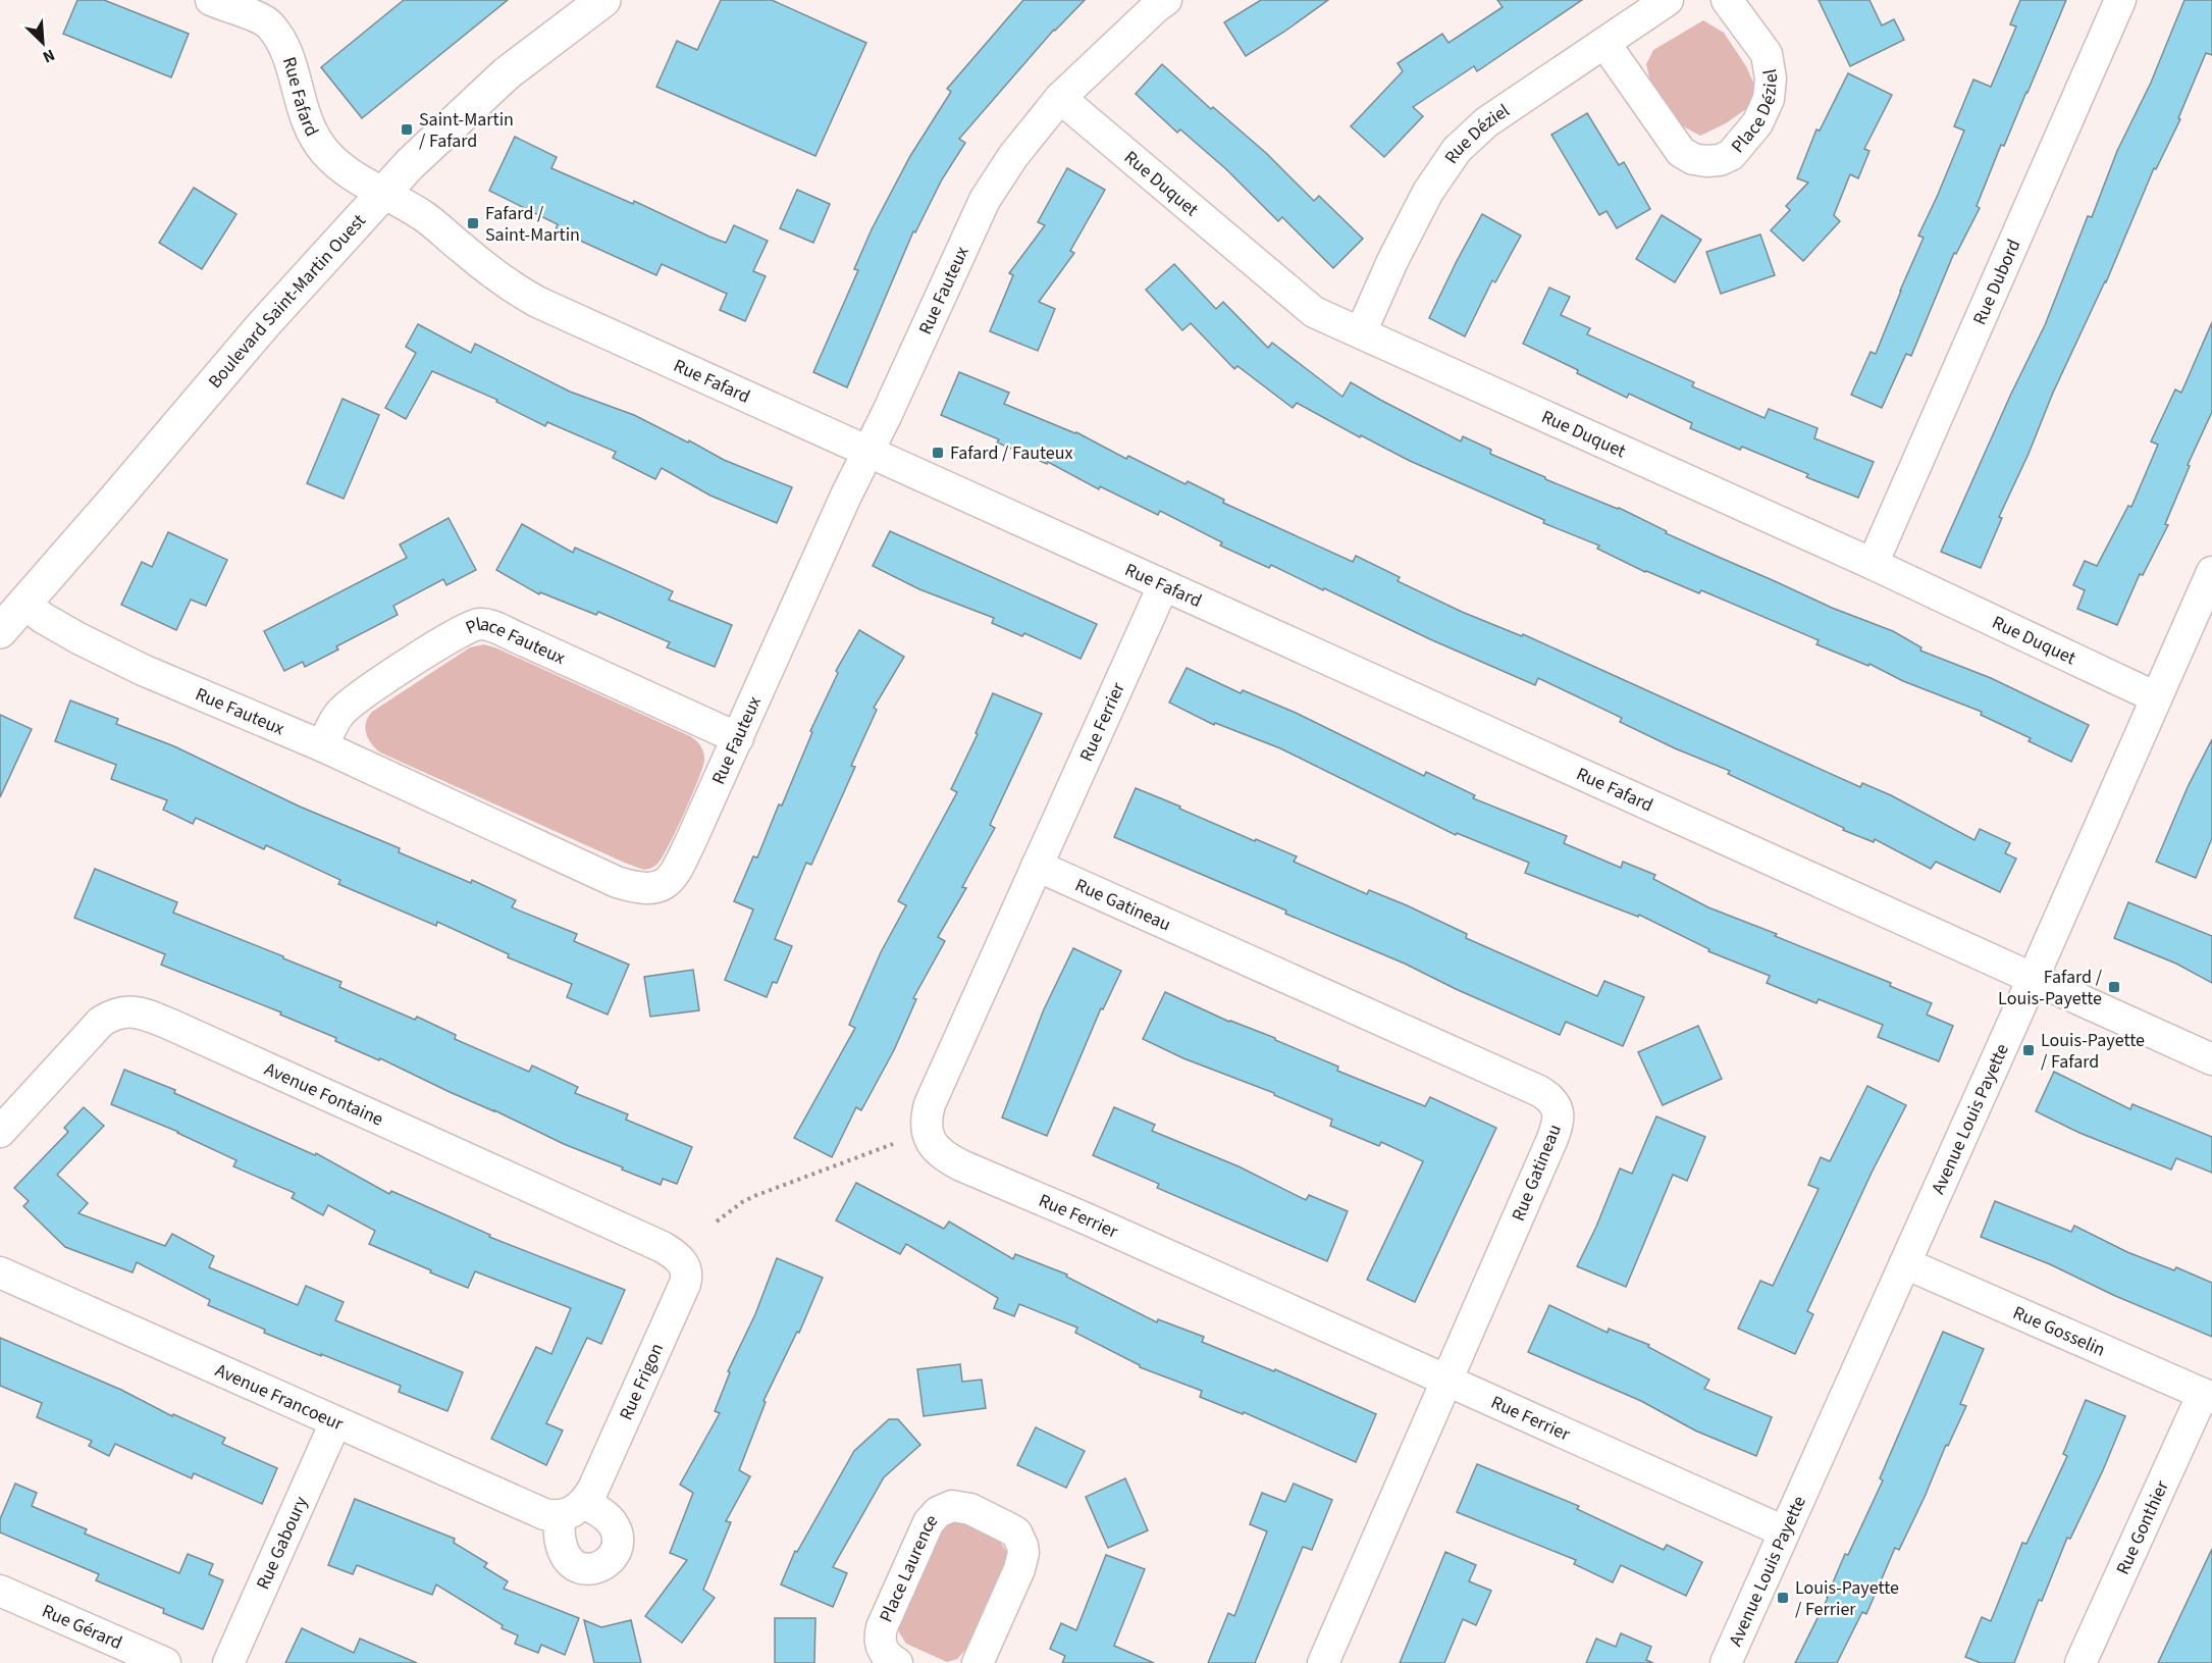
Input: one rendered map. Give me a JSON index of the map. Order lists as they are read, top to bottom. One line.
{"streets":{"main road":["Boulevard Saint-Martin Ouest"],"street":["Rue Fafard","Place Déziel","Rue Déziel","Rue Duquet","Rue Dubord","Rue Fauteux","Place Fauteux","Rue Ferrier","Rue Gatineau","Avenue Fontaine","Avenue Louis Payette","Rue Gosselin","Rue Frigon","Avenue Francoeur","Rue Gonthier","Rue Gaboury","Place Laurence","Rue Gérard"]},"crossings":[["Rue Fafard","Rue Fauteux"],["Rue Fafard","Boulevard Saint-Martin Ouest"],["Rue Fafard","Rue Ferrier"],["Rue Fafard","Avenue Louis Payette"],["Place Déziel","Rue Déziel"],["Rue Déziel","Rue Duquet"],["Rue Duquet","Rue Dubord"],["Rue Duquet","Rue Fauteux"],["Rue Duquet","Avenue Louis Payette"],["Rue Fauteux","Boulevard Saint-Martin Ouest"],["Rue Fauteux","Place Fauteux"],["Rue Ferrier","Rue Gatineau"],["Rue Ferrier","Avenue Louis Payette"],["Avenue Fontaine","Rue Frigon"],["Avenue Louis Payette","Rue Gosselin"],["Rue Gosselin","Rue Gonthier"],["Rue Frigon","Avenue Francoeur"],["Avenue Francoeur","Rue Gaboury"]],"places":{"transit":["Saint-Martin / Fafard","Fafard / Saint-Martin","Fafard / Fauteux","Fafard / Louis-Payette","Louis-Payette / Fafard","Louis-Payette / Ferrier"]},"north":"bottom right"}
